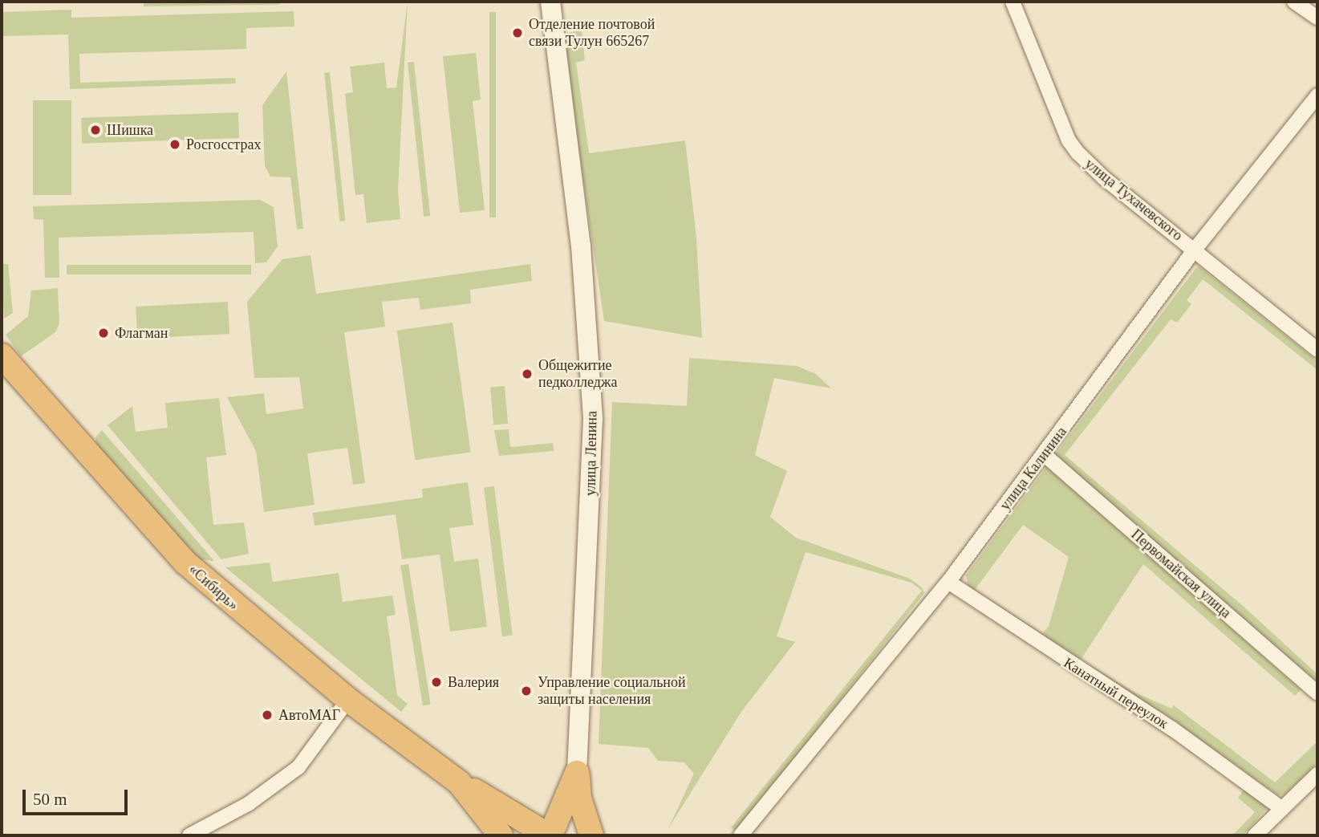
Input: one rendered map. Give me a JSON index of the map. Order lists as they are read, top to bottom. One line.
{"streets":{"highway":["«Сибирь»"],"main road":["улица Ленина"],"street":["улица Тухачевского","улица Калинина","Первомайская улица","Канатный переулок"]},"crossings":[["улица Тухачевского","улица Калинина"],["улица Калинина","Первомайская улица"],["улица Калинина","Канатный переулок"]],"places":["Отделение почтовой связи Тулун 665267","Шишка","Росгосстрах","Флагман","Общежитие педколледжа","Валерия","Управление социальной защиты населения","АвтоМАГ"],"scale_bar":"50 m"}
